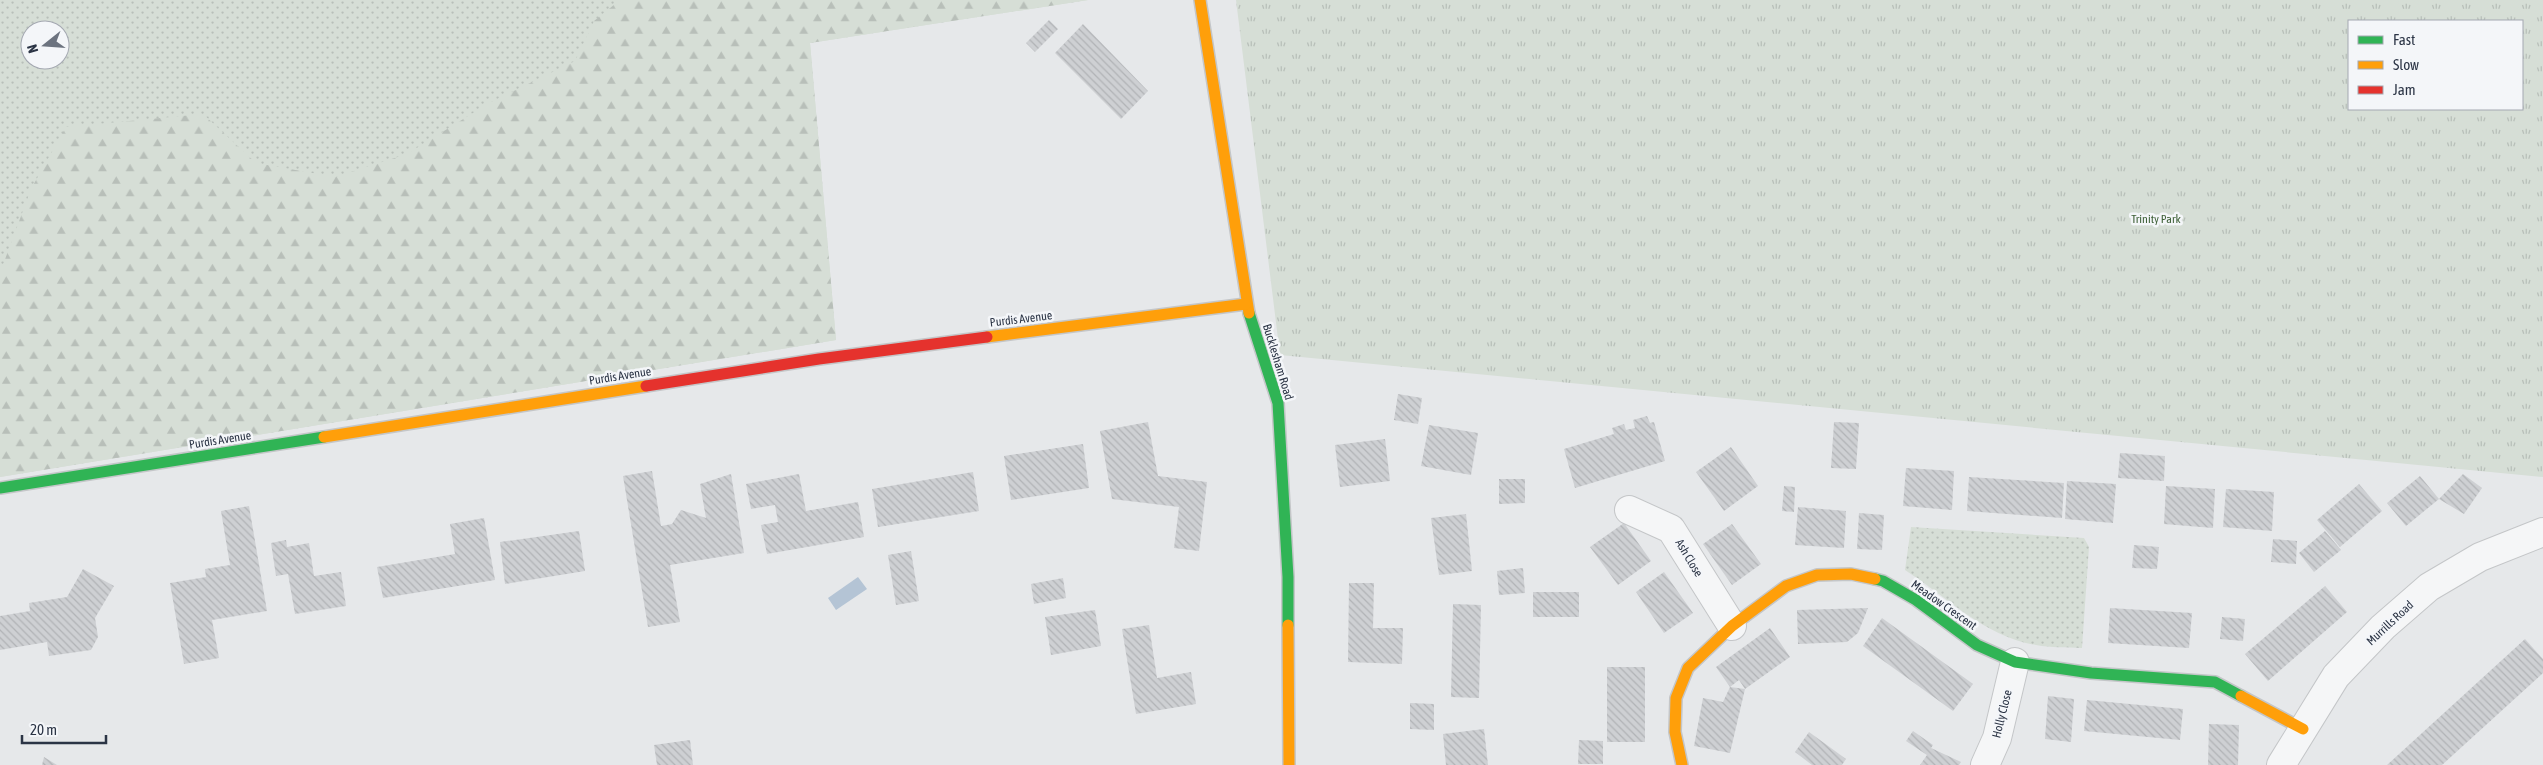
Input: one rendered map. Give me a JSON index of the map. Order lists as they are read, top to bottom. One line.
{"streets":{"street":["Purdis Avenue","Bucklesham Road","Ash Close","Meadow Crescent","Murrills Road","Holly Close"]},"crossings":[["Purdis Avenue","Bucklesham Road"],["Ash Close","Meadow Crescent"],["Meadow Crescent","Murrills Road"],["Meadow Crescent","Holly Close"]],"parks":["Trinity Park"],"legend":["Fast","Slow","Jam"],"scale_bar":"20 m","north":"left"}
